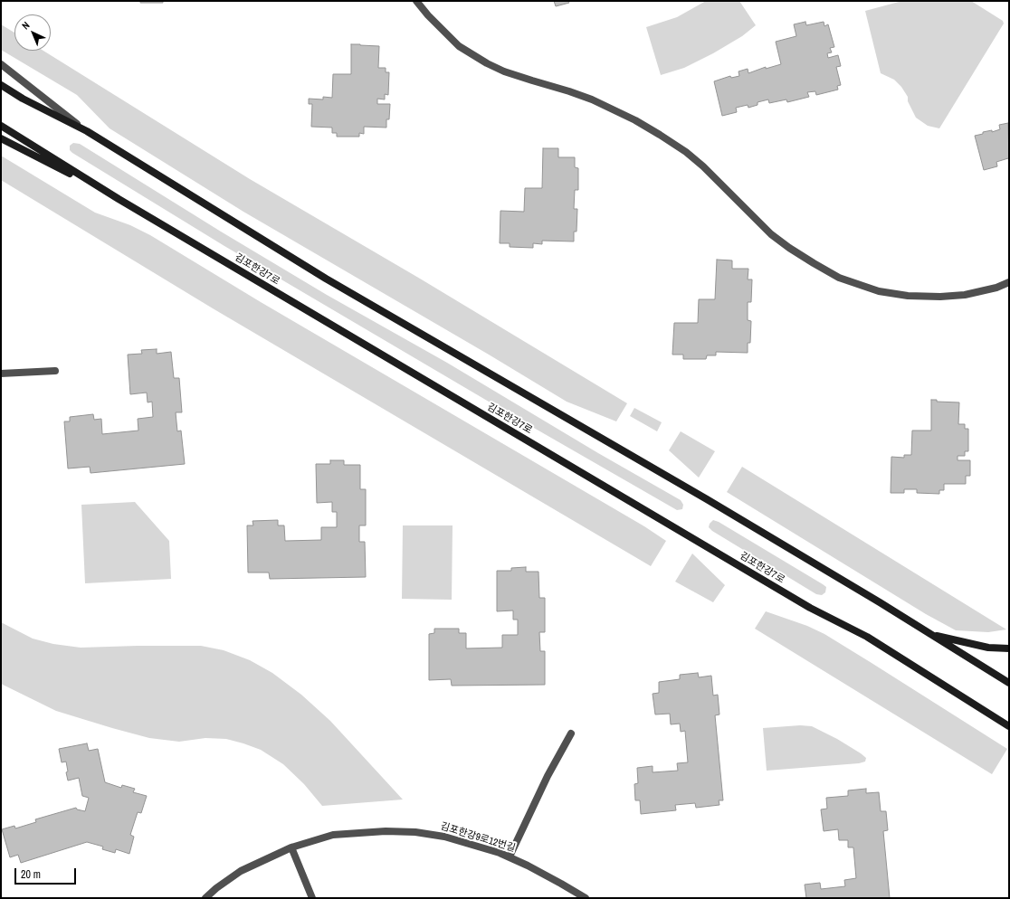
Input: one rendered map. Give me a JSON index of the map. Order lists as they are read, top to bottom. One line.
{"streets":{"main road":["김포한강7로"],"street":["김포한강9로12번길"]},"scale_bar":"20 m","north":"top left"}
